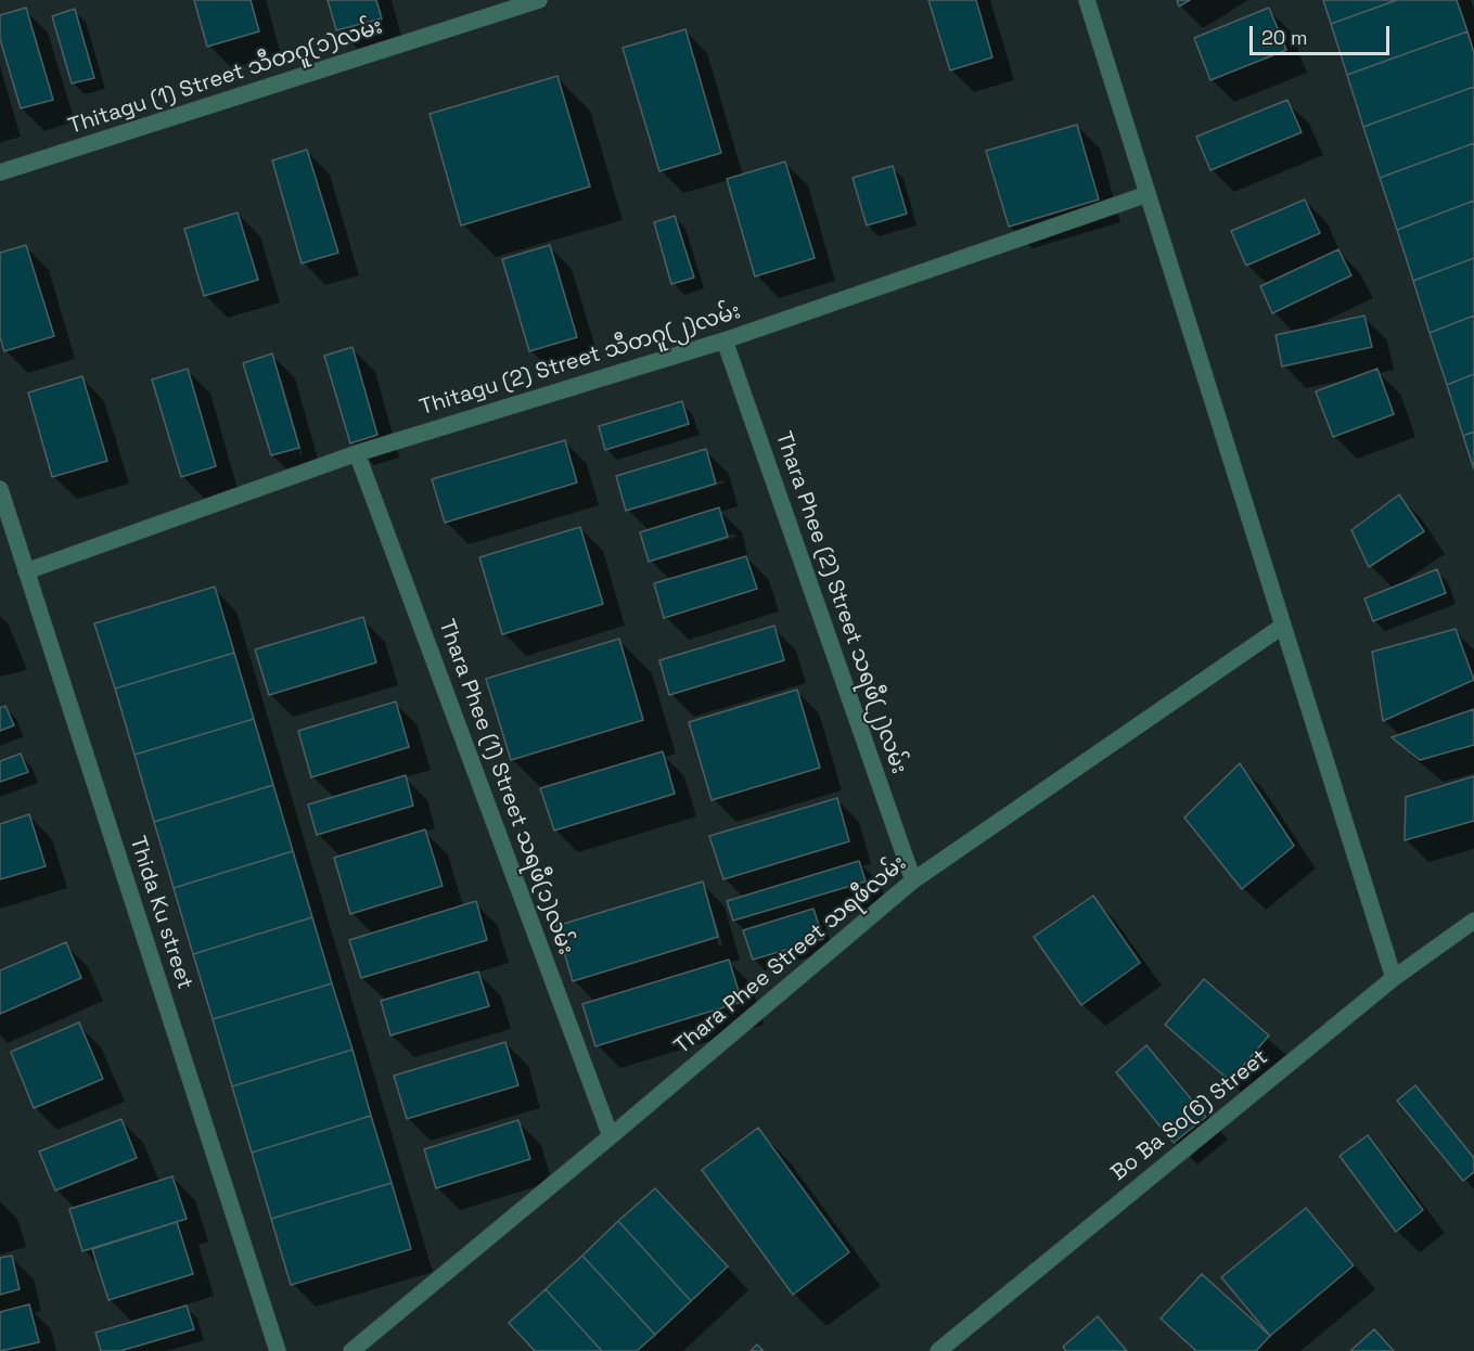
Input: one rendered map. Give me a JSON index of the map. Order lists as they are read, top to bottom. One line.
{"streets":{"street":["Thitagu (1) Street သီတဂူ(၁)လမ်း","Thitagu (2) Street သီတဂူ(၂)လမ်း","Thara Phee (2) Street သရဖီ(၂)လမ်း","Thara Phee (1) Street သရဖီ(၁)လမ်း","Thida Ku street","Thara Phee Street သရဖီလမ်း","Bo Ba So(6) Street"]},"crossings":[["Thitagu (2) Street သီတဂူ(၂)လမ်း","Thara Phee (2) Street သရဖီ(၂)လမ်း"],["Thitagu (2) Street သီတဂူ(၂)လမ်း","Thara Phee (1) Street သရဖီ(၁)လမ်း"],["Thitagu (2) Street သီတဂူ(၂)လမ်း","Thida Ku street"],["Thara Phee (2) Street သရဖီ(၂)လမ်း","Thara Phee Street သရဖီလမ်း"],["Thara Phee (1) Street သရဖီ(၁)လမ်း","Thara Phee Street သရဖီလမ်း"]],"scale_bar":"20 m"}
